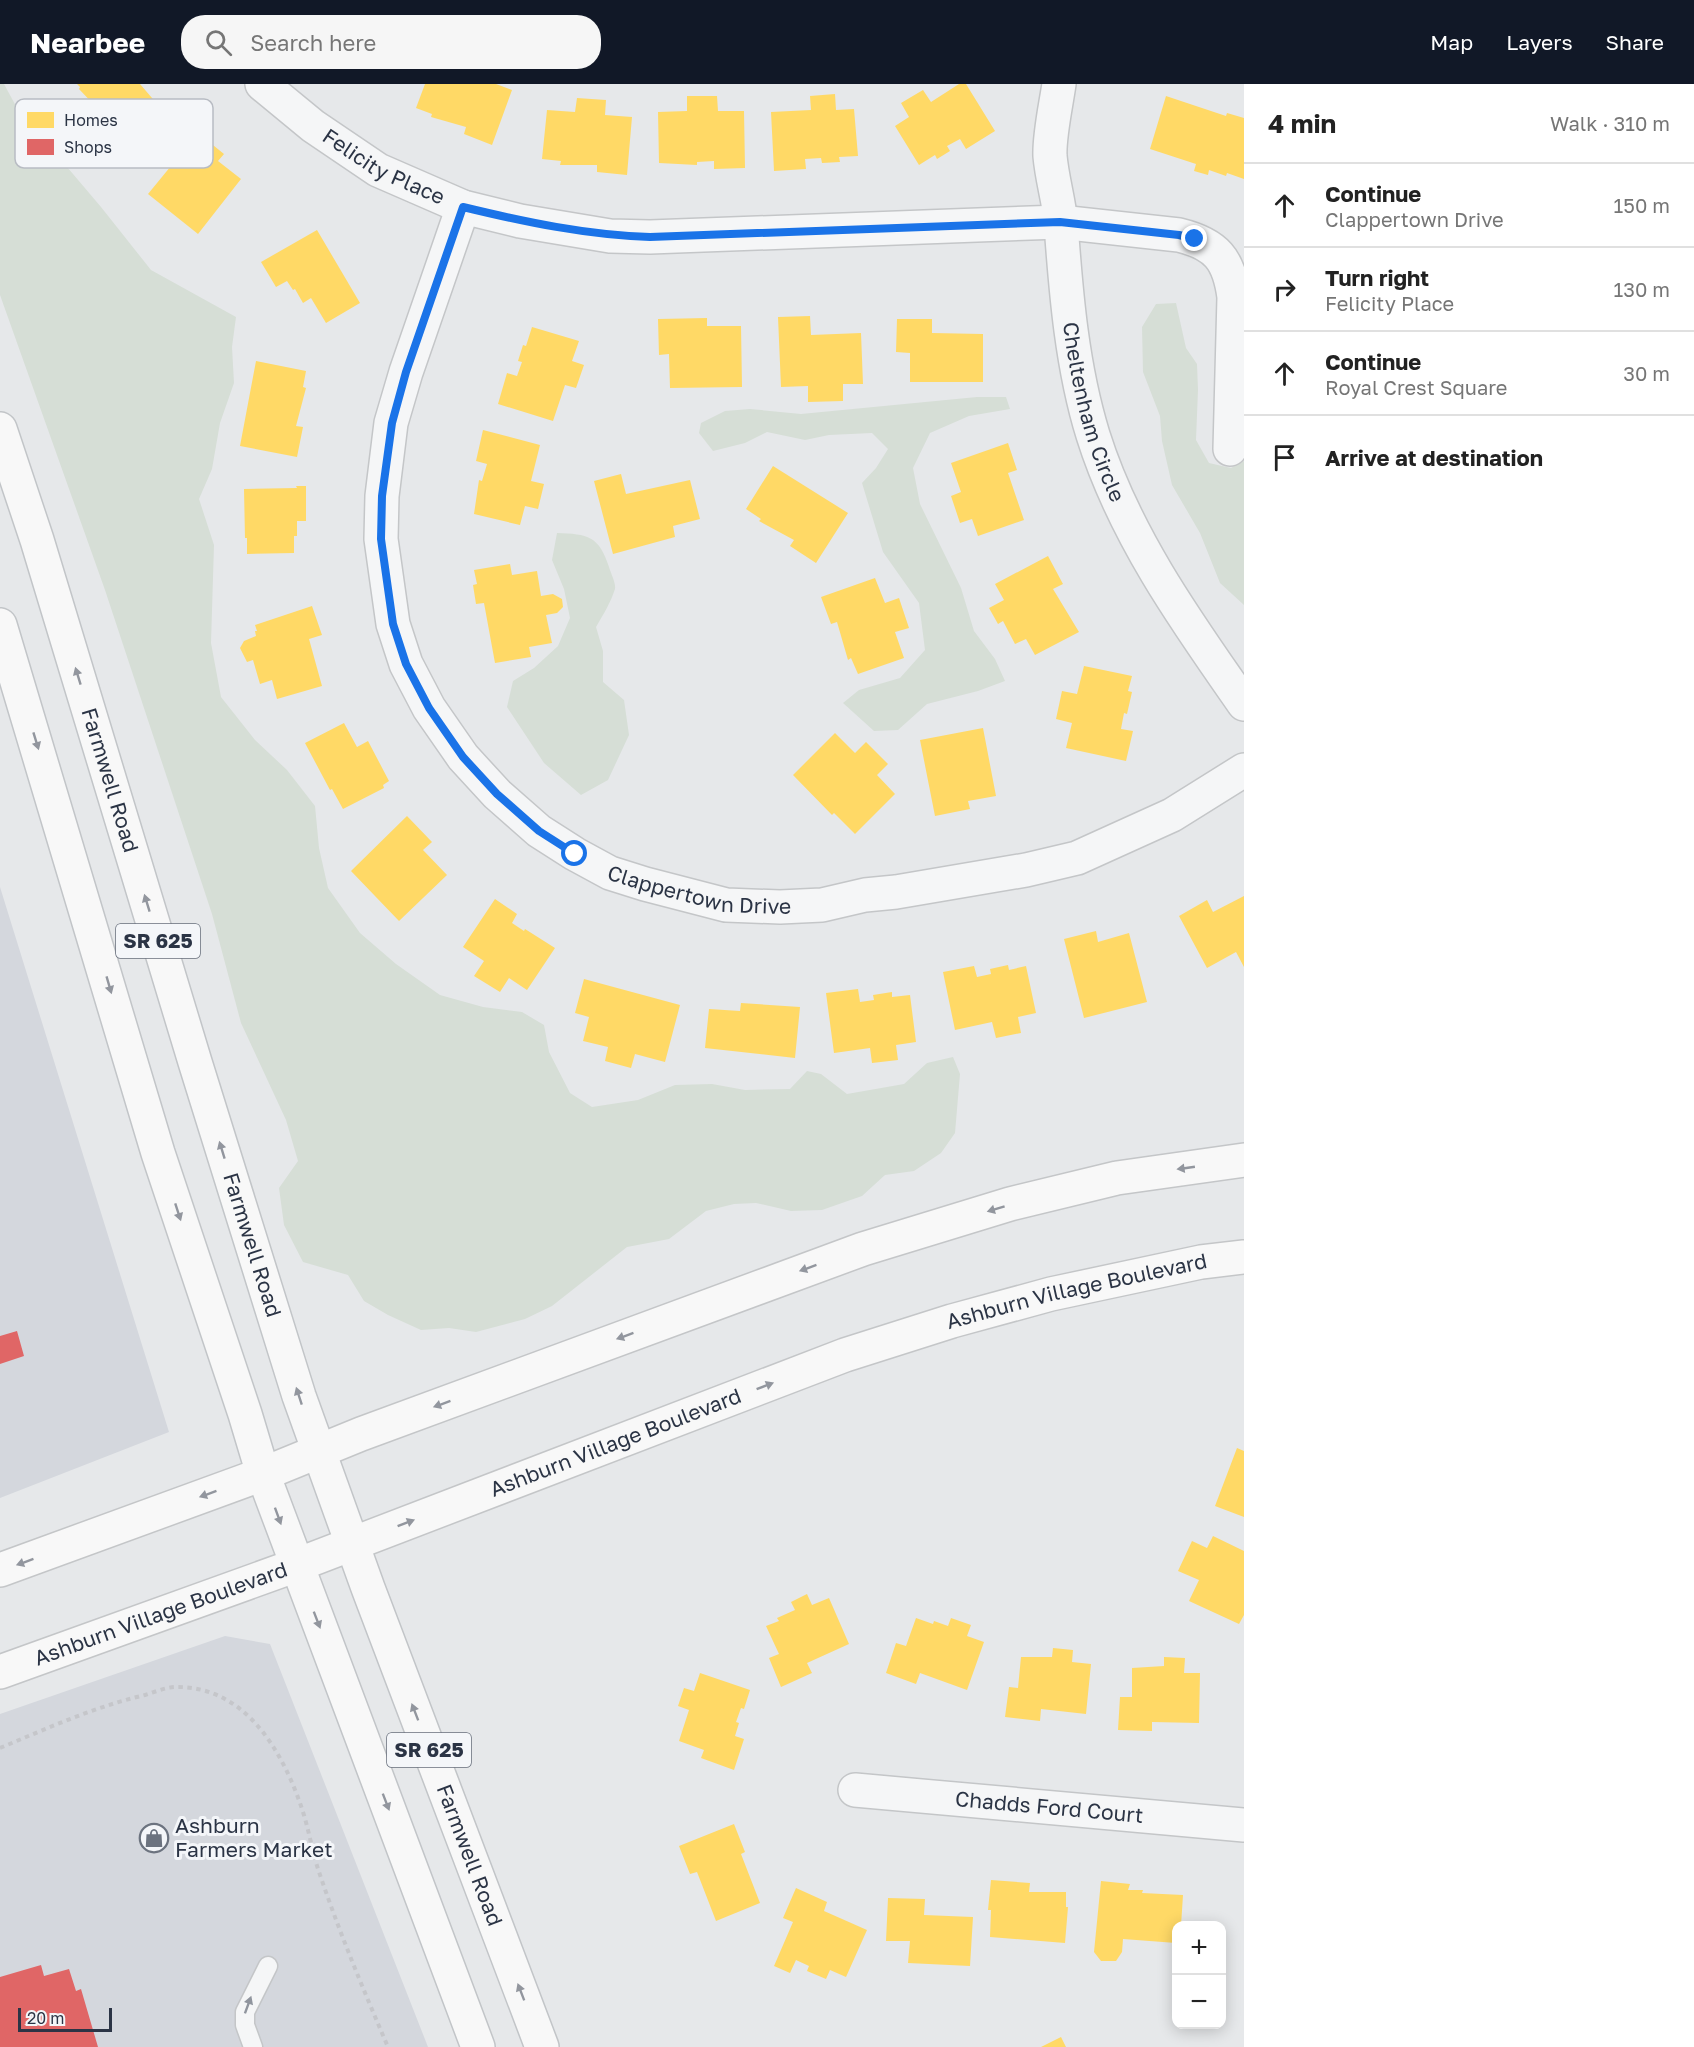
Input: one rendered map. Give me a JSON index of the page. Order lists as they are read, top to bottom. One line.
{"streets":{"main road":["Farmwell Road","SR 625","Ashburn Village Boulevard"],"street":["Felicity Place","Cheltenham Circle","Clappertown Drive","Chadds Ford Court"]},"crossings":[["Felicity Place","Cheltenham Circle"],["Felicity Place","Clappertown Drive"],["Farmwell Road","Ashburn Village Boulevard"],["SR 625","Ashburn Village Boulevard"]],"places":{"shop":["Ashburn Farmers Market"]},"legend":["Homes","Shops"],"scale_bar":"20 m","page":{"header":"Nearbee","search":"Search here","nav":["Map","Layers","Share"],"heading":["4 min","Walk · 310 m"],"list":[["Continue","Clappertown Drive","150 m"],["Turn right","Felicity Place","130 m"],["Continue","Royal Crest Square","30 m"],"Arrive at destination"],"map_buttons":["+","−"],"scale":"20 m"}}
